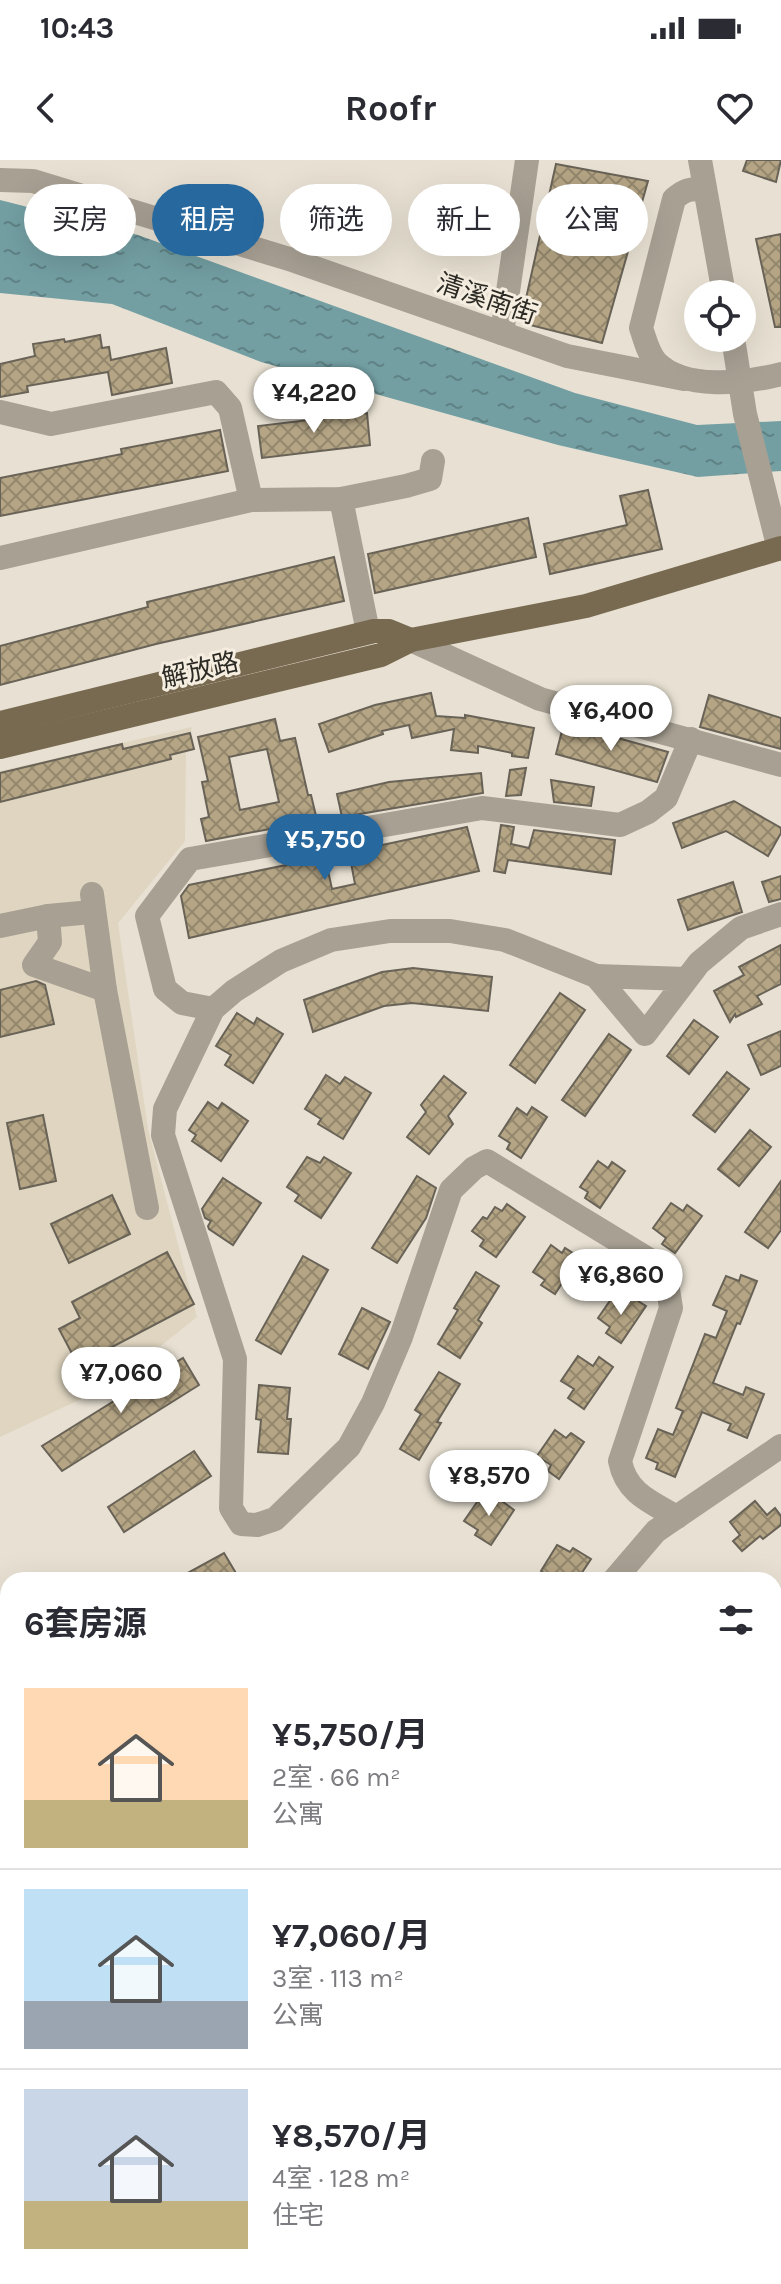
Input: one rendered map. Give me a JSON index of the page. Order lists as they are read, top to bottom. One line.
{"streets":{"main road":["解放路"],"street":["清溪南街"]},"page":{"status":"10:43","header":"Roofr","chip":["买房","租房","筛选","新上","公寓"],"price":["¥4,220","¥6,400","¥5,750","¥6,860","¥7,060","¥8,570"],"heading":"6套房源","list":[{"name":"¥5,750/月","note":"2室 · 66 m² · 公寓"},{"name":"¥7,060/月","note":"3室 · 113 m² · 公寓"},{"name":"¥8,570/月","note":"4室 · 128 m² · 住宅"}]}}
